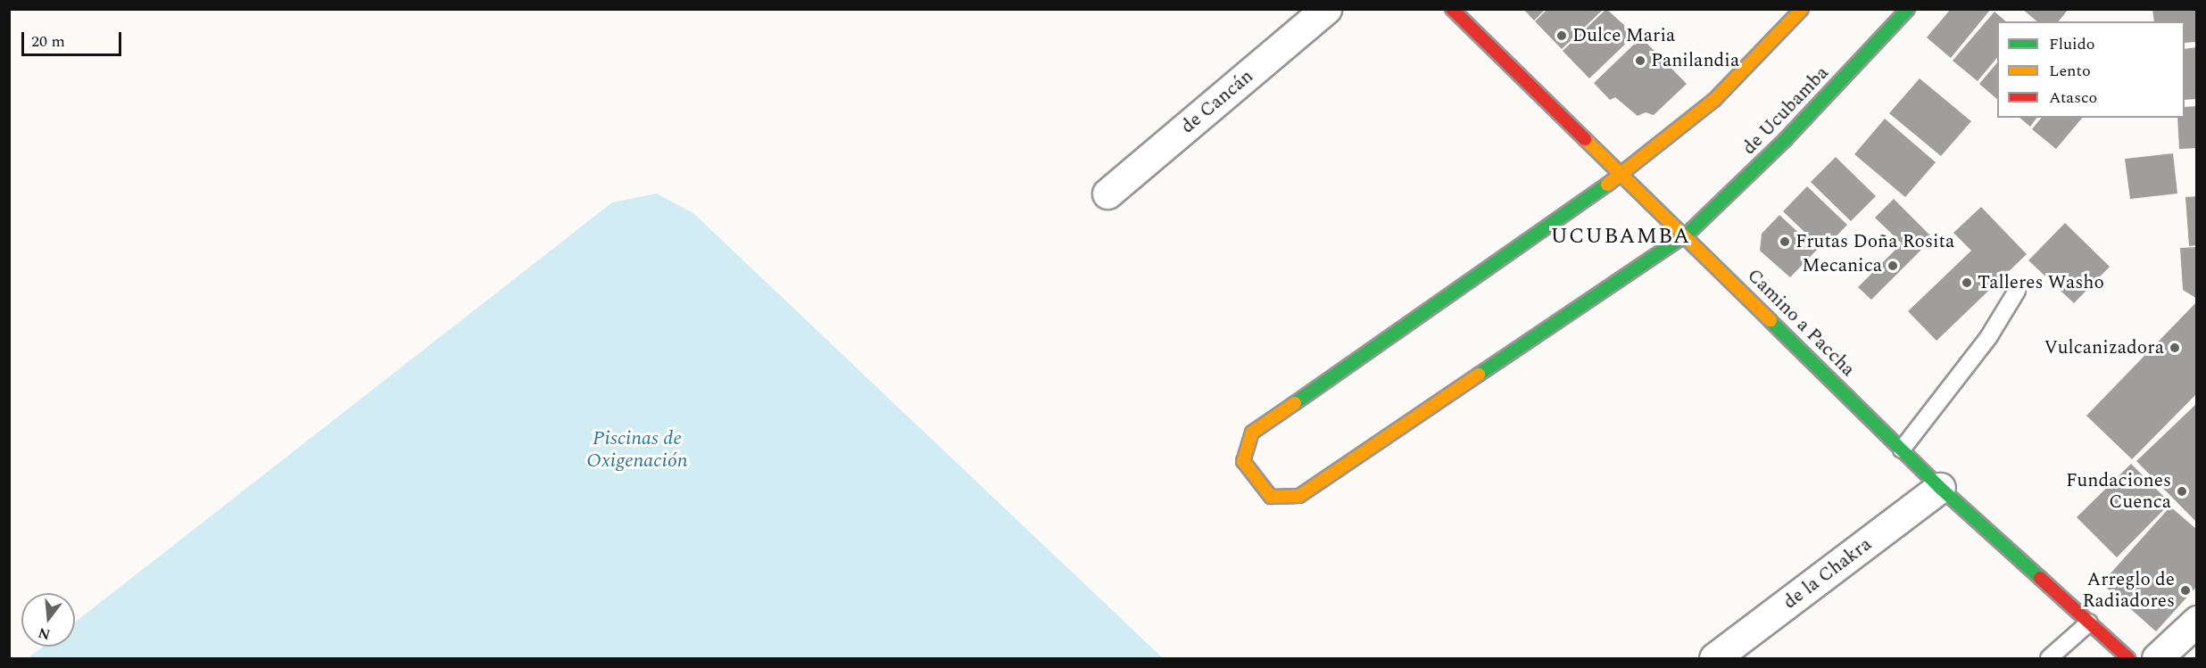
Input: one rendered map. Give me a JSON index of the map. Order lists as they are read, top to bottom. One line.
{"streets":{"street":["de Cancán","de Ucubamba","Camino a Paccha","de la Chakra"]},"crossings":[["de Ucubamba","Camino a Paccha"],["Camino a Paccha","de la Chakra"]],"districts":["UCUBAMBA"],"water":["Piscinas de Oxigenación"],"places":["Dulce Maria","Panilandia","Frutas Doña Rosita","Mecanica","Talleres Washo","Vulcanizadora","Fundaciones Cuenca","Arreglo de Radiadores"],"legend":["Fluido","Lento","Atasco"],"scale_bar":"20 m","north":"bottom"}
